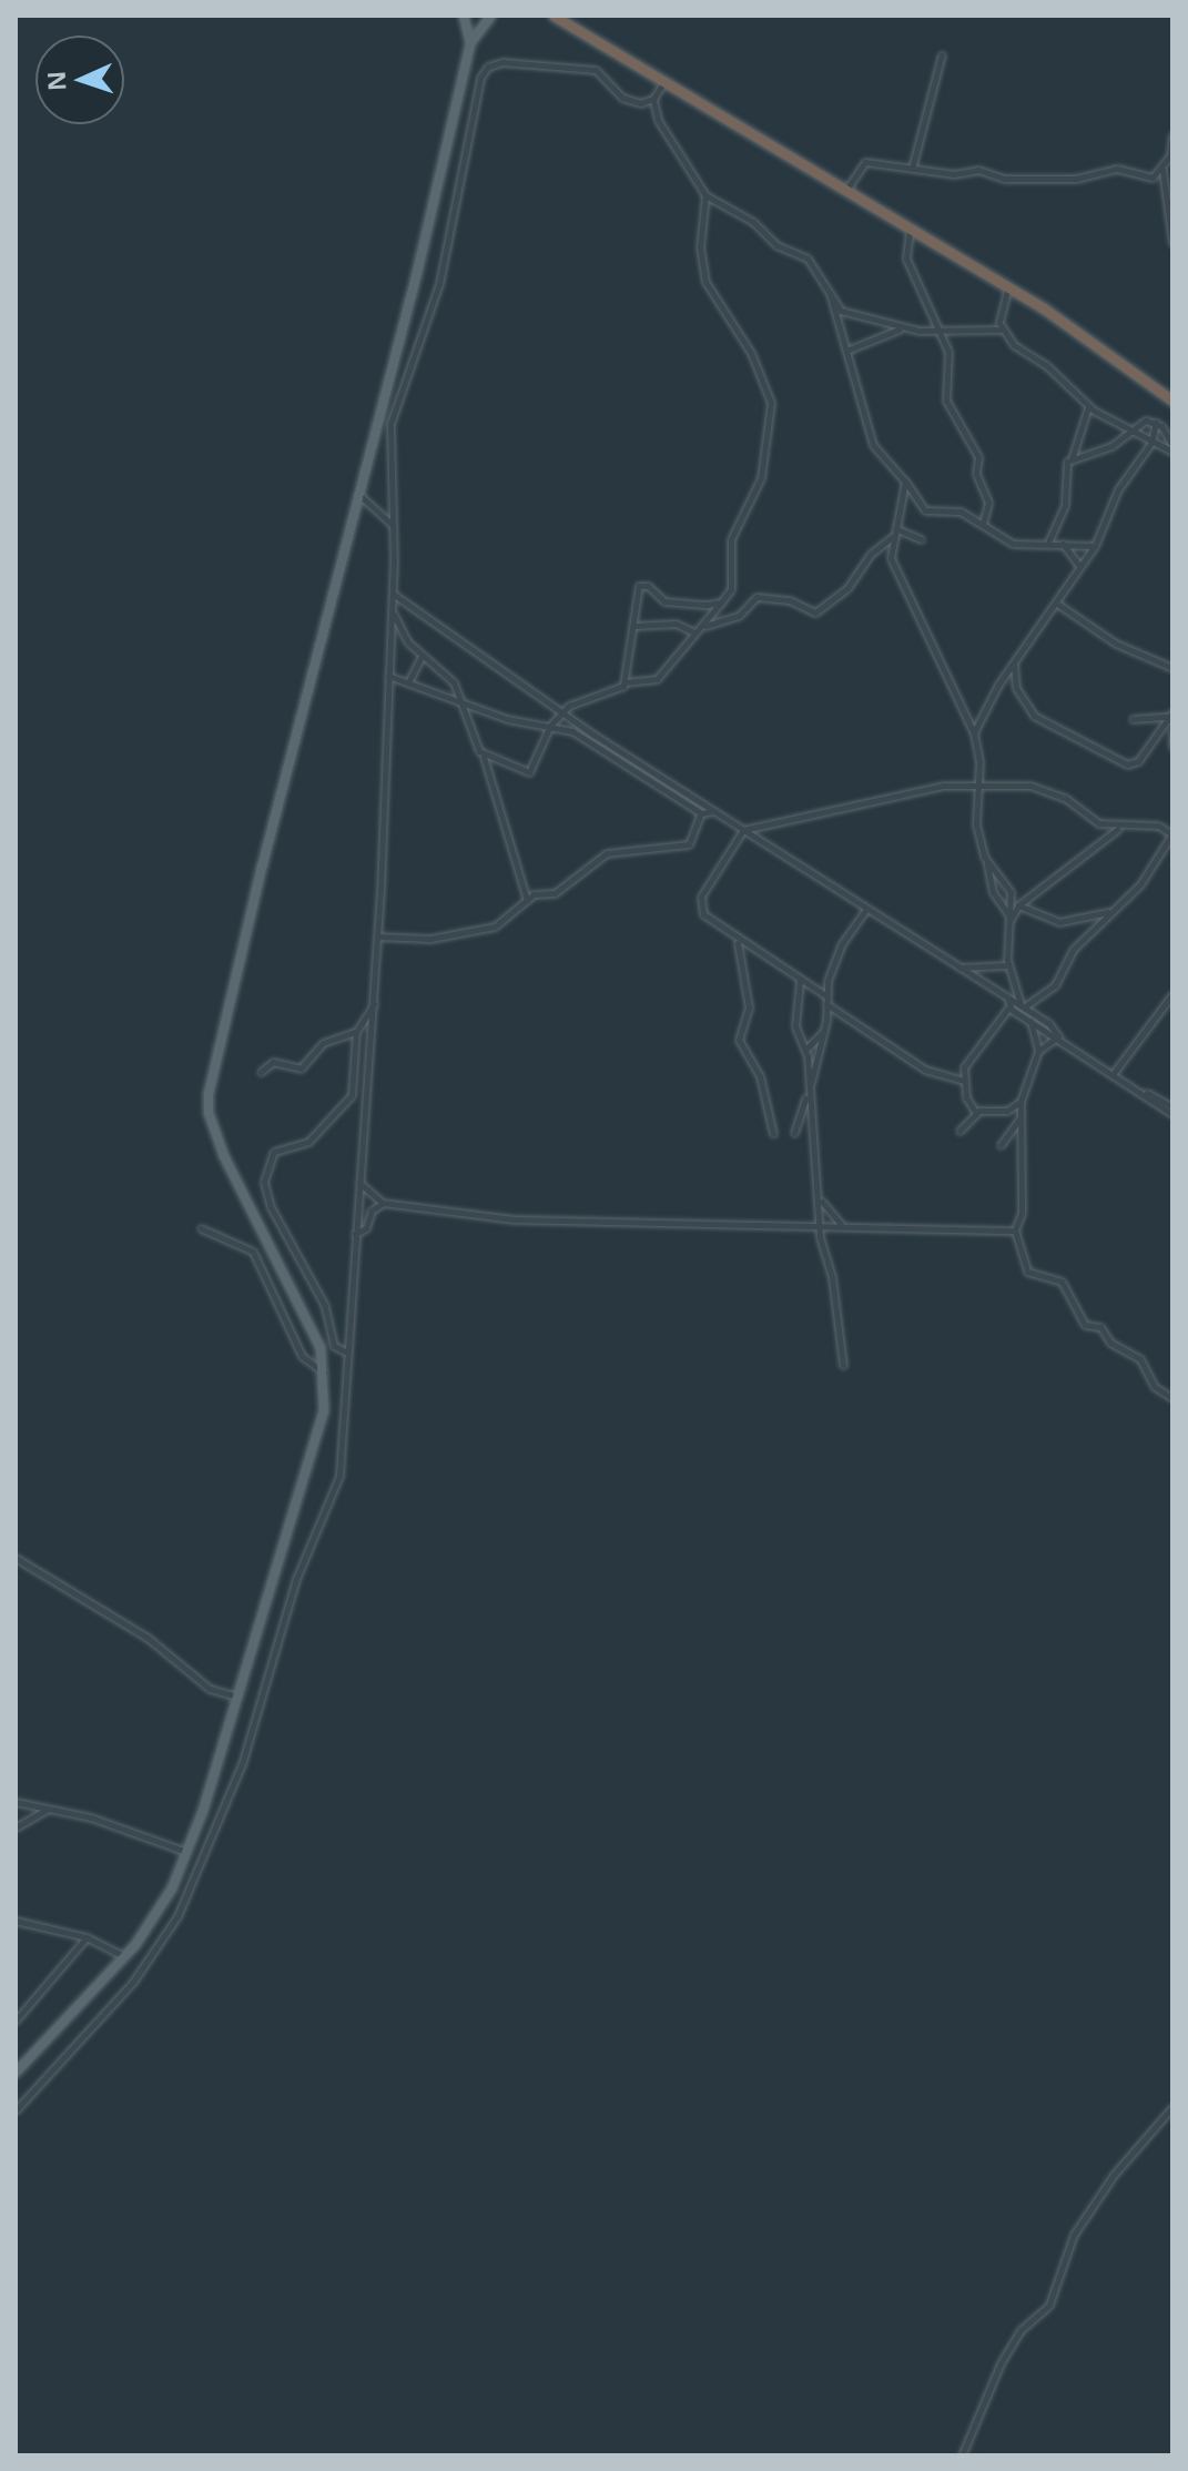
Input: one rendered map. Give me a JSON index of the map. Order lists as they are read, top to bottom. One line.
{"north":"left"}
